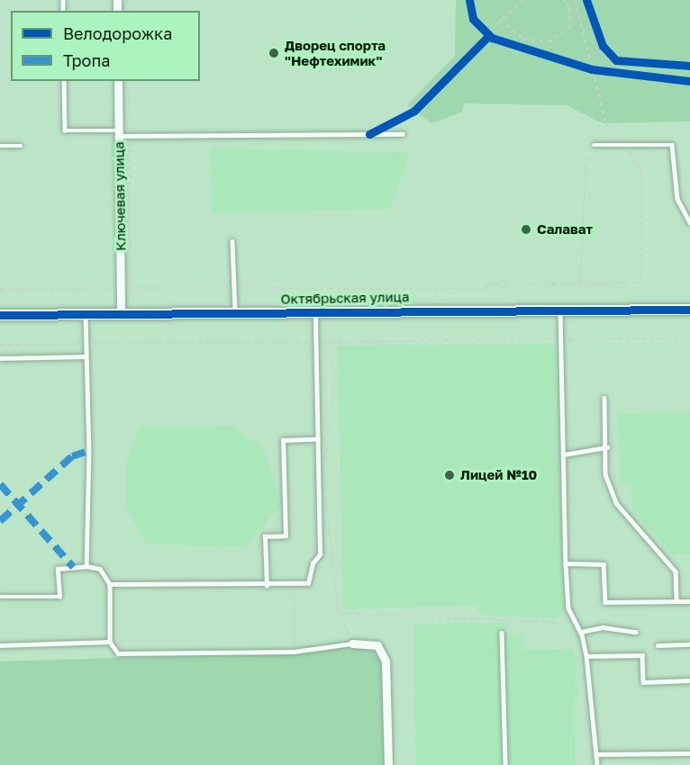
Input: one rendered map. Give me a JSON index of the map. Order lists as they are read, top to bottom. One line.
{"streets":{"street":["Ключевая улица","Октябрьская улица"]},"crossings":[["Ключевая улица","Октябрьская улица"]],"places":["Дворец спорта \"Нефтехимик\"","Салават","Лицей №10"],"legend":["Велодорожка","Тропа"]}
